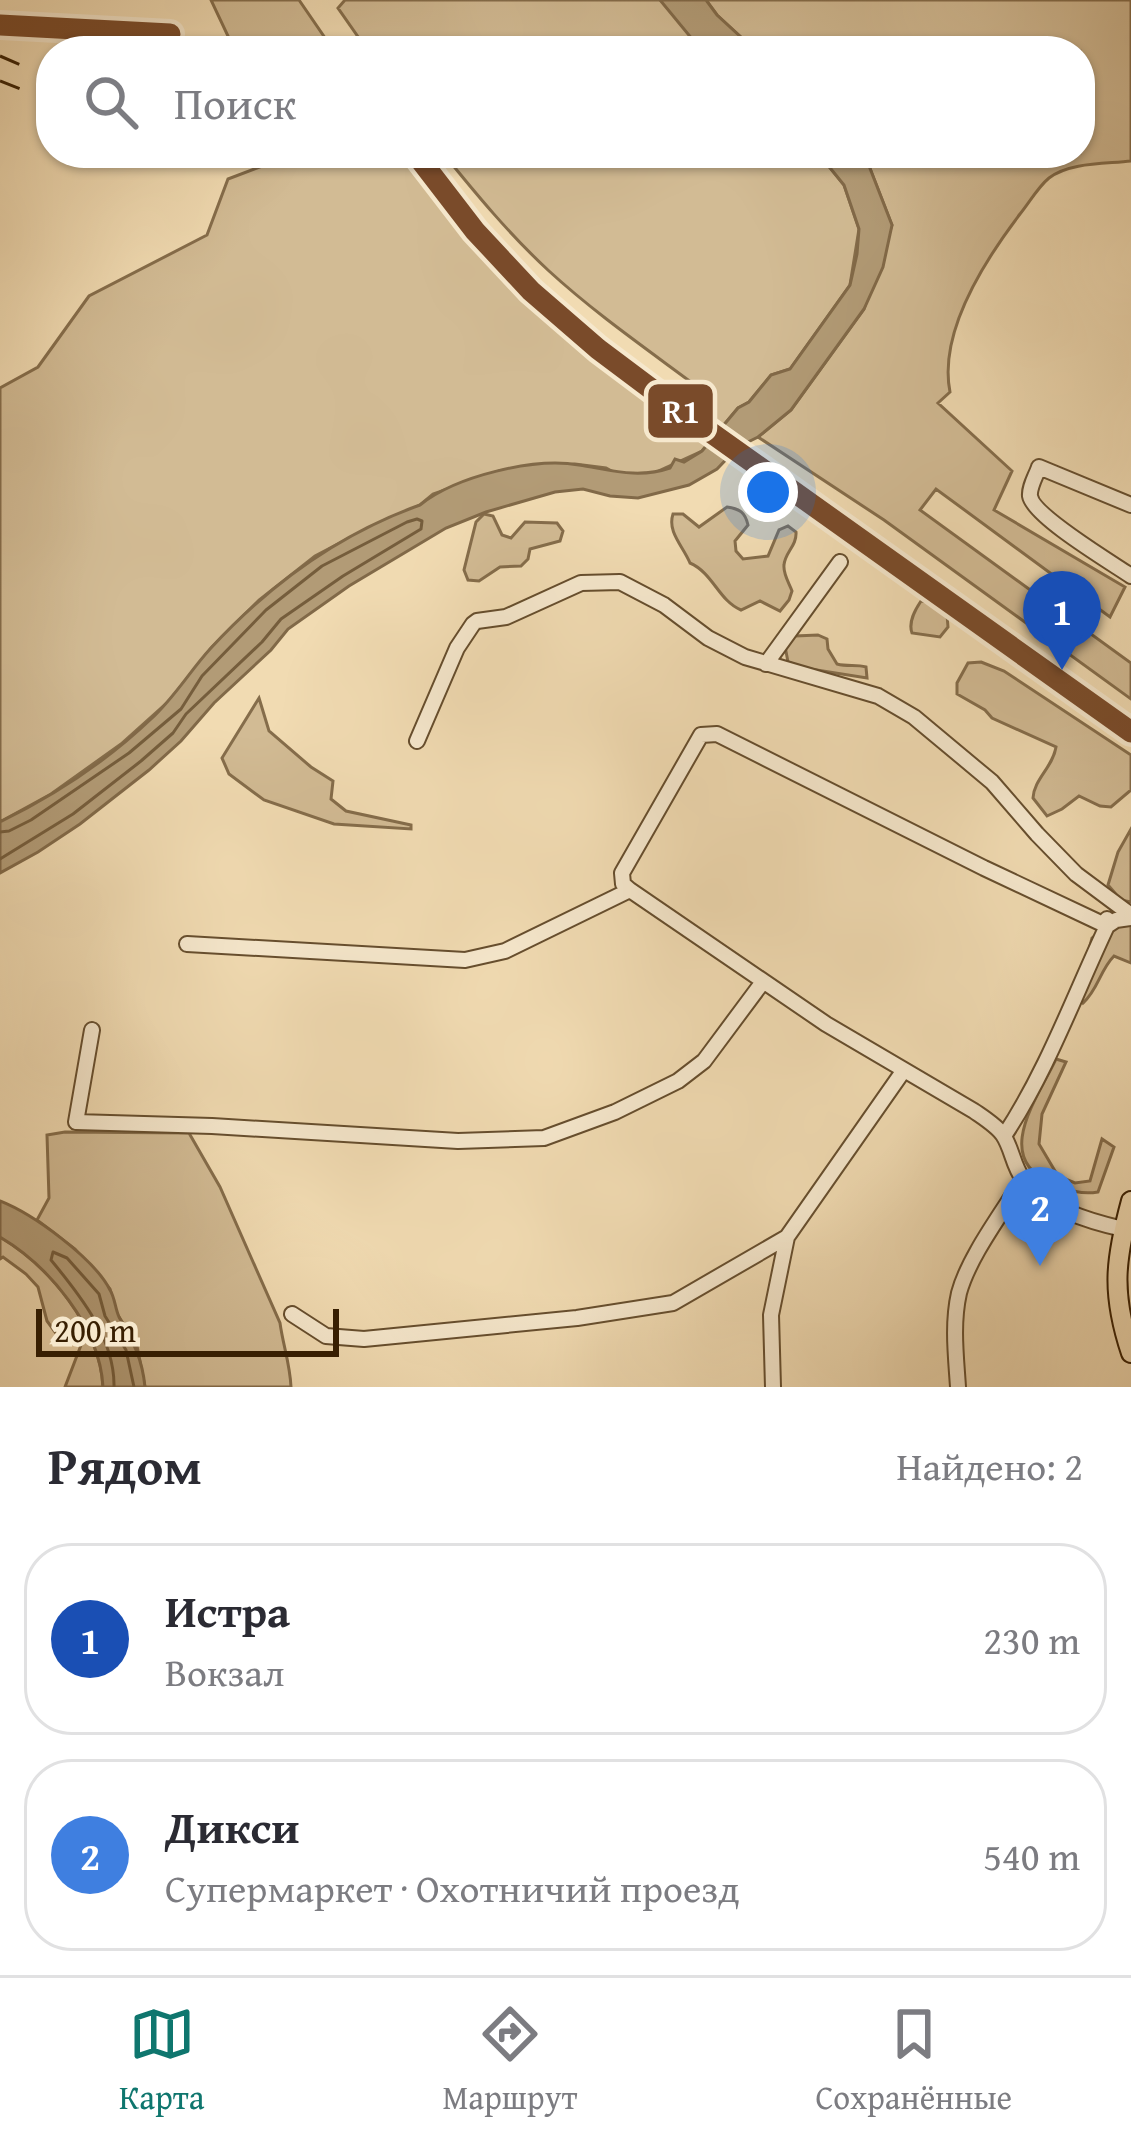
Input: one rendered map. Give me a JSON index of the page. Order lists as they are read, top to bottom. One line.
{"lines":["transit line R1"],"scale_bar":"200 m","page":{"search":"Поиск","pins":["1","2"],"scale":"200 m","heading":["Рядом","Найдено: 2"],"list":[{"mark":"1","name":"Истра","note":"Вокзал","value":"230 m"},{"mark":"2","name":"Дикси","note":"Супермаркет · Охотничий проезд","value":"540 m"}],"nav":["Карта","Маршрут","Сохранённые"]}}
